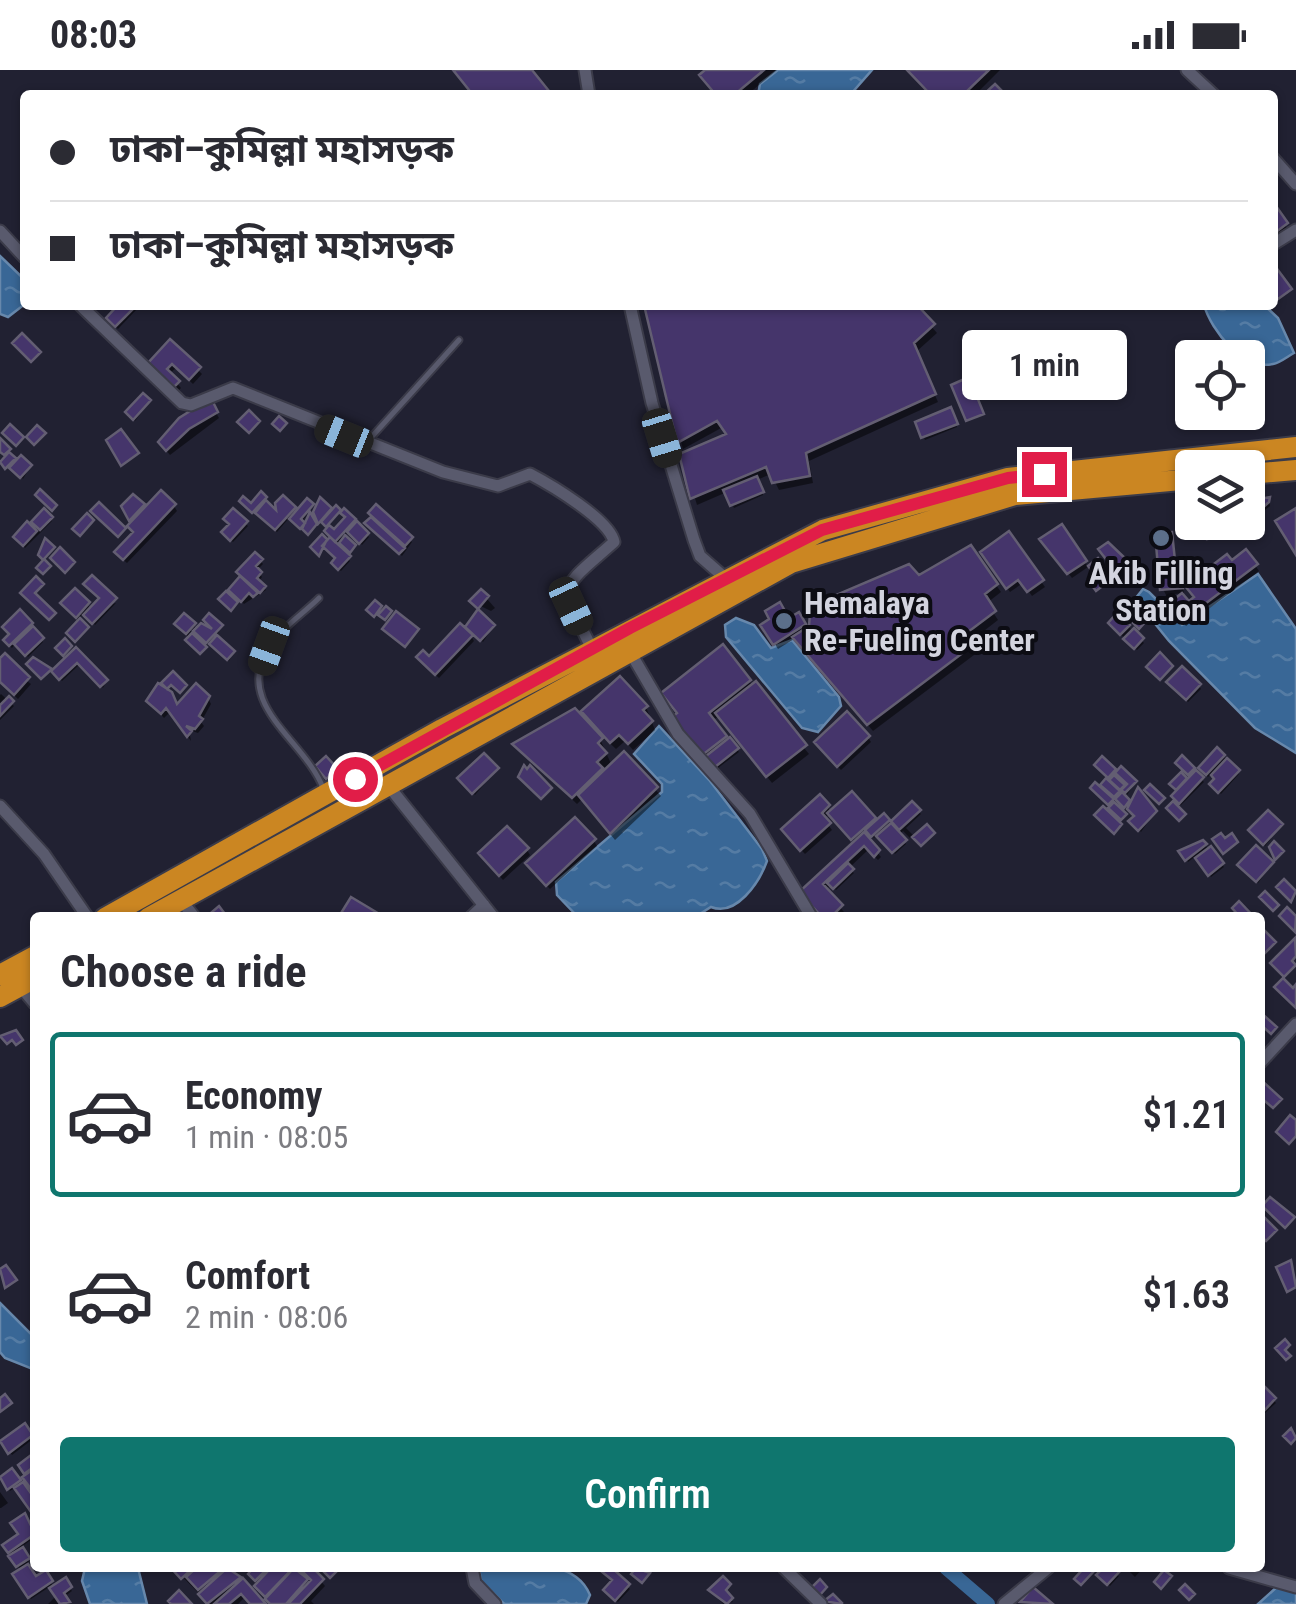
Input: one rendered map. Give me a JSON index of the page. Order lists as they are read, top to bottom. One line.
{"places":["Akib Filling Station","Hemalaya Re-Fueling Center"],"page":{"status":"08:03","banner":["ঢাকা–কুমিল্লা মহাসড়ক","ঢাকা–কুমিল্লা মহাসড়ক"],"bubble":"1 min","heading":"Choose a ride","list":[{"name":"Economy","note":"1 min · 08:05","value":"$1.21"},{"name":"Comfort","note":"2 min · 08:06","value":"$1.63"}],"buttons":"Confirm"}}
